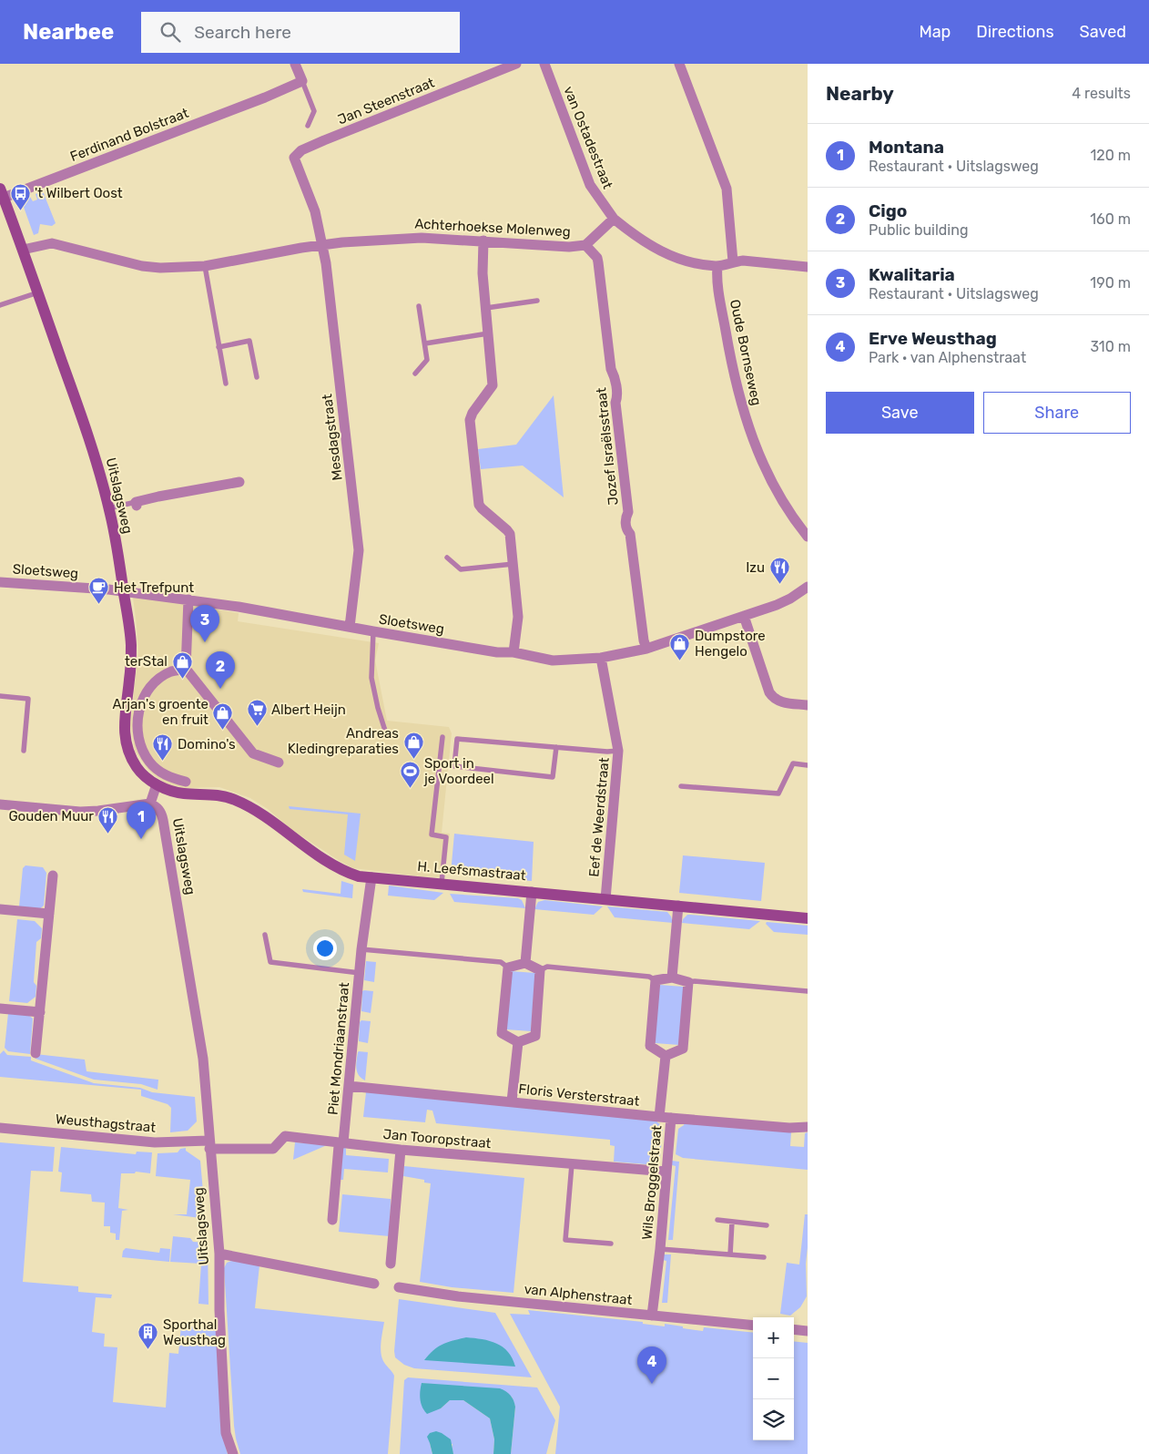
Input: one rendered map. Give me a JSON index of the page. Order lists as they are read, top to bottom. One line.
{"streets":{"street":["Jan Steenstraat","Ferdinand Bolstraat","van Ostadestraat","Achterhoekse Molenweg","Oude Bornseweg","Mesdagstraat","Jozef Israëlsstraat","Uitslagsweg","Sloetsweg","Eef de Weerdstraat","H. Leefsmastraat","Piet Mondriaanstraat","Floris Versterstraat","Weusthagstraat","Jan Tooropstraat","Wils Broggelstraat","van Alphenstraat"]},"crossings":[["Jan Steenstraat","Mesdagstraat"],["van Ostadestraat","Achterhoekse Molenweg"],["Achterhoekse Molenweg","Mesdagstraat"],["Achterhoekse Molenweg","Jozef Israëlsstraat"],["Achterhoekse Molenweg","Uitslagsweg"],["Mesdagstraat","Sloetsweg"],["Jozef Israëlsstraat","Sloetsweg"],["Uitslagsweg","Sloetsweg"],["Uitslagsweg","H. Leefsmastraat"],["Uitslagsweg","Weusthagstraat"],["Uitslagsweg","Jan Tooropstraat"],["Sloetsweg","Eef de Weerdstraat"],["Eef de Weerdstraat","H. Leefsmastraat"],["H. Leefsmastraat","Piet Mondriaanstraat"],["Piet Mondriaanstraat","Floris Versterstraat"],["Piet Mondriaanstraat","Jan Tooropstraat"],["Floris Versterstraat","Wils Broggelstraat"],["Weusthagstraat","Jan Tooropstraat"],["Jan Tooropstraat","Wils Broggelstraat"],["Wils Broggelstraat","van Alphenstraat"]],"places":{"bus stop":["'t Wilbert Oost"],"restaurant":["Izu","Domino's","Gouden Muur"],"cafe":["Het Trefpunt"],"shop":["Dumpstore Hengelo","terStal","Arjan's groente en fruit","Andreas Kledingreparaties"],"supermarket":["Albert Heijn"],"sports":["Sport in je Voordeel"],"building":["Sporthal Weusthag"]},"page":{"header":"Nearbee","search":"Search here","nav":["Map","Directions","Saved"],"heading":["Nearby","4 results"],"list":[{"mark":"1","name":"Montana","note":"Restaurant · Uitslagsweg","value":"120 m"},{"mark":"2","name":"Cigo","note":"Public building","value":"160 m"},{"mark":"3","name":"Kwalitaria","note":"Restaurant · Uitslagsweg","value":"190 m"},{"mark":"4","name":"Erve Weusthag","note":"Park · van Alphenstraat","value":"310 m"}],"buttons":["Save","Share"],"pins":["3","2","1","4"],"map_buttons":["+","−"]}}
